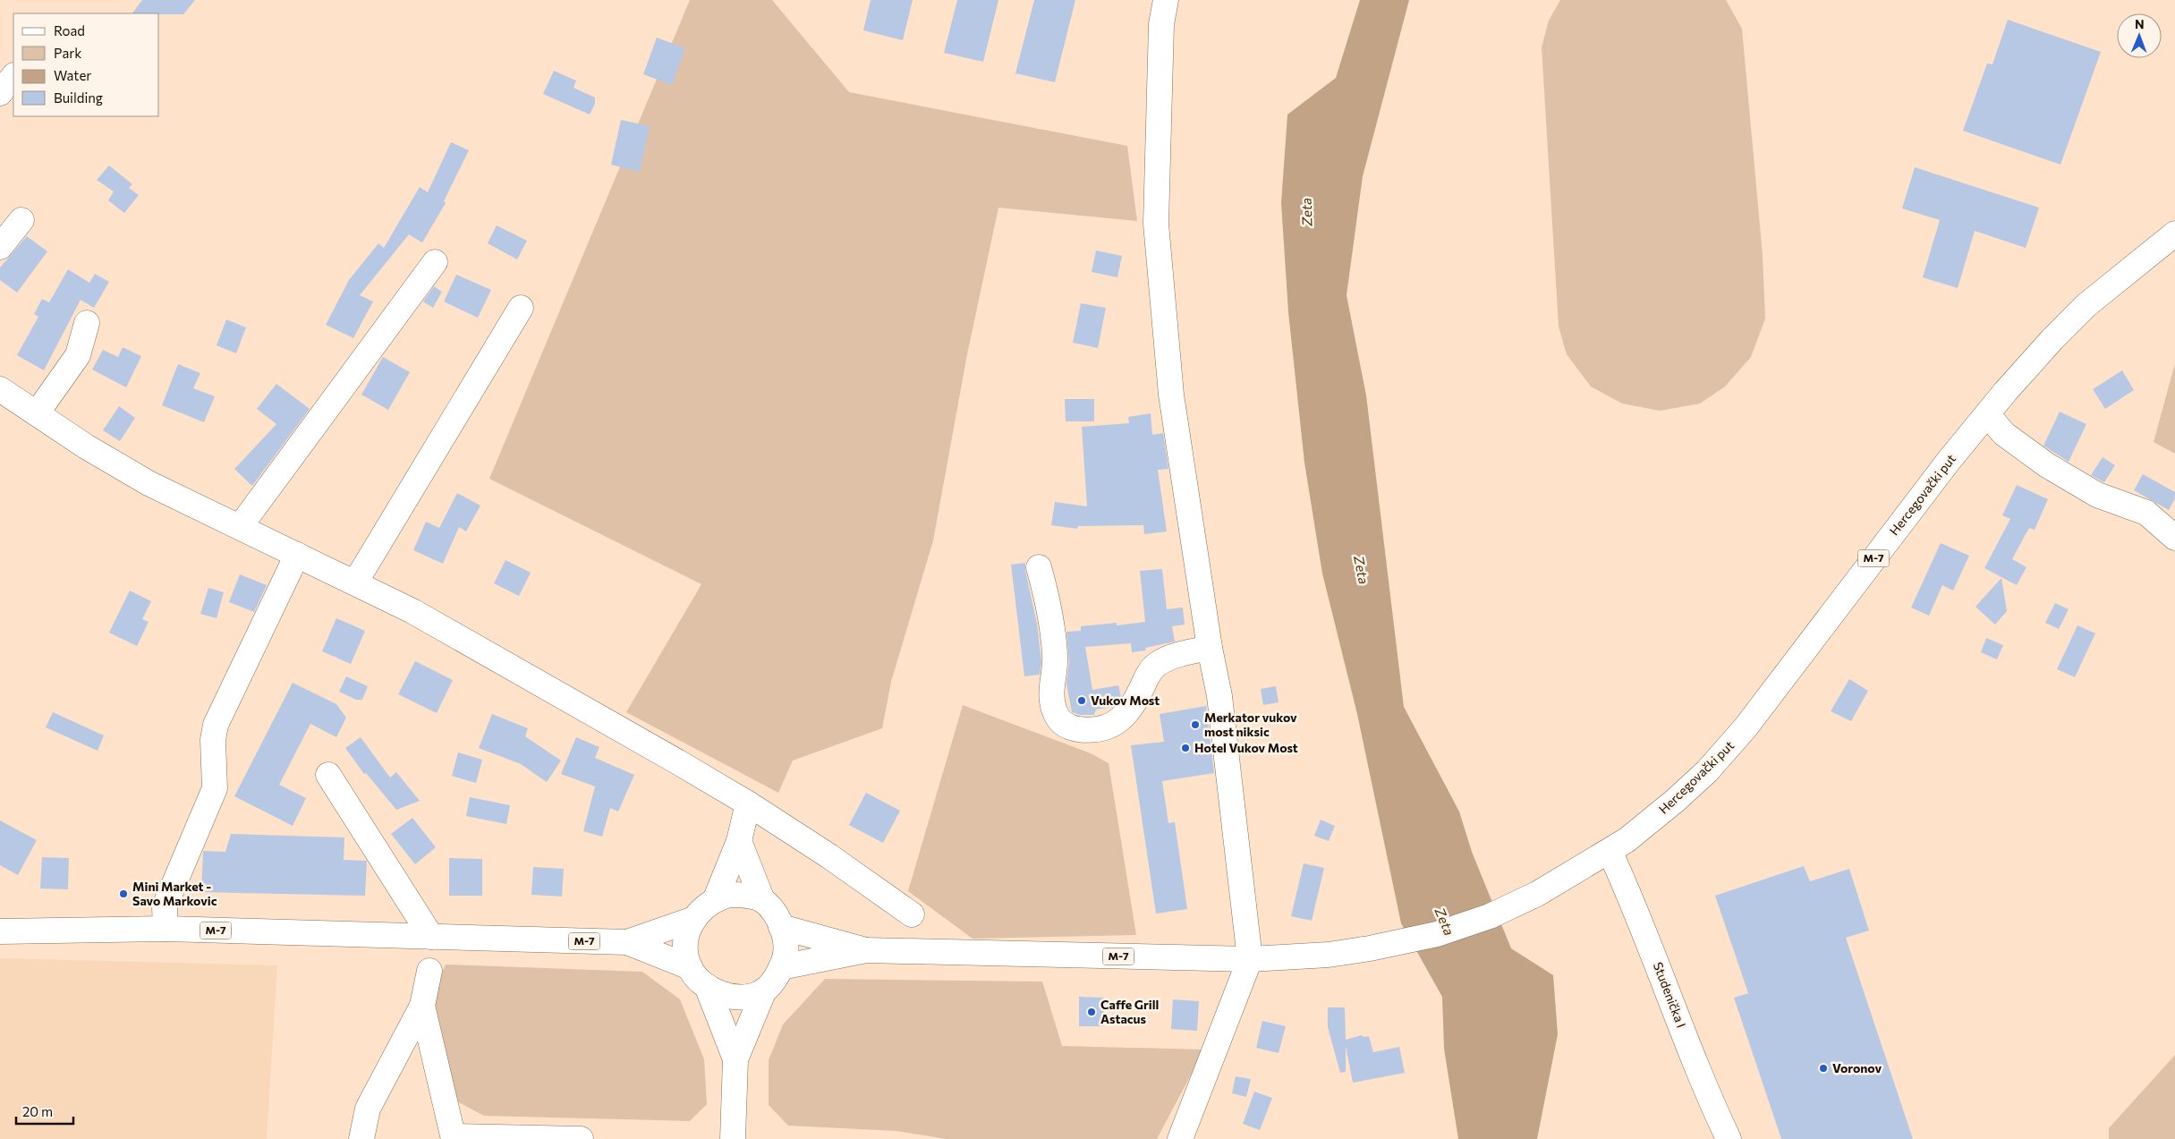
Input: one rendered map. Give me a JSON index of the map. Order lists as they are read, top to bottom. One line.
{"streets":{"street":["Hercegovački put","M-7","Studenička I"]},"crossings":[["Hercegovački put","M-7"],["Hercegovački put","Studenička I"]],"water":["Zeta"],"places":["Vukov Most","Merkator vukov most niksic","Hotel Vukov Most","Mini Market - Savo Markovic","Caffe Grill Astacus","Voronov"],"legend":["Road","Park","Water","Building"],"scale_bar":"20 m","north":"top"}
